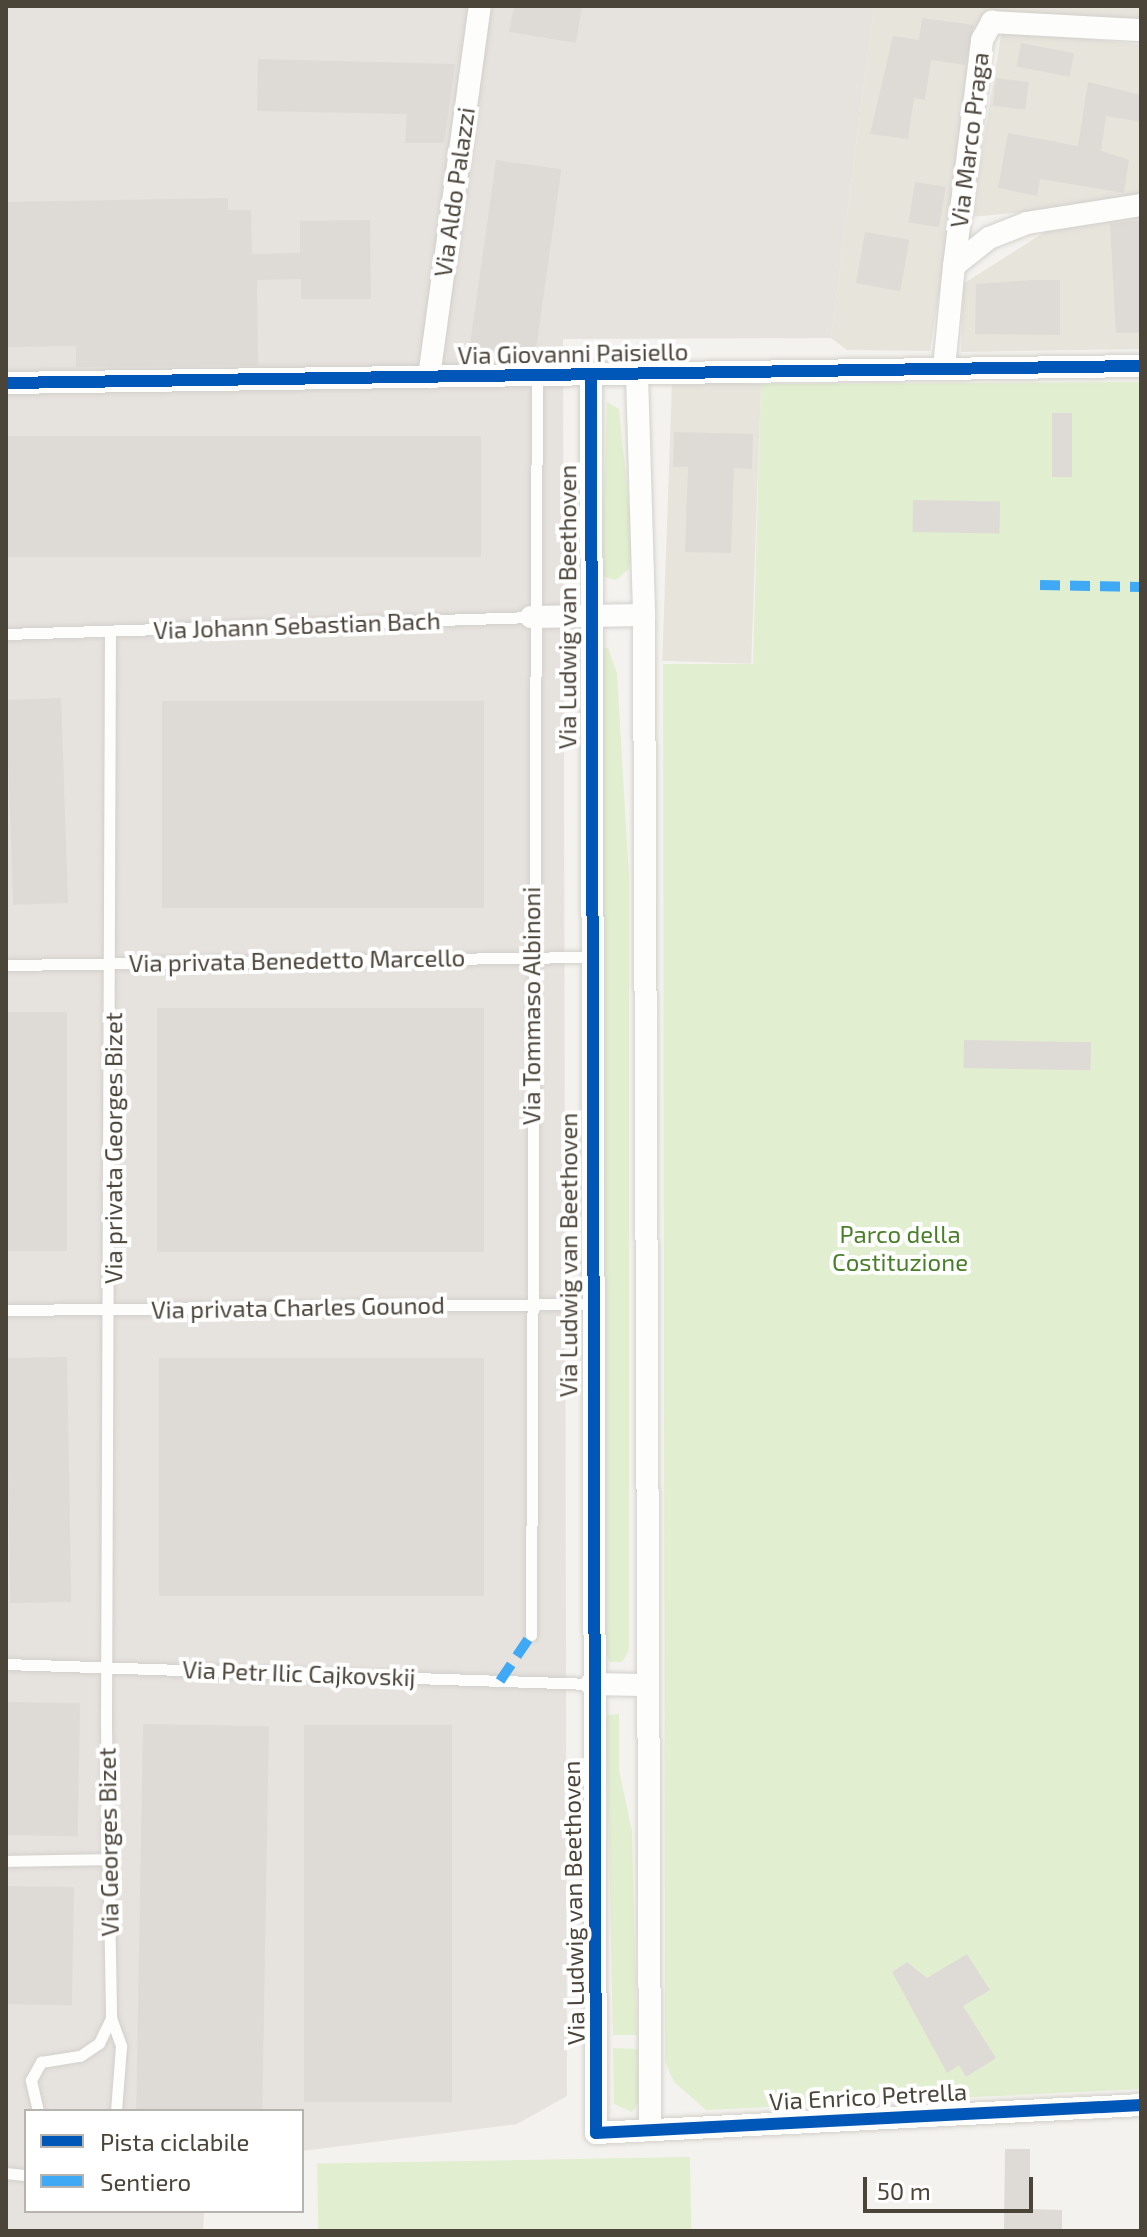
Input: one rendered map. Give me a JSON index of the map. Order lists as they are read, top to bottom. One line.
{"streets":{"street":["Via Marco Praga","Via Aldo Palazzi","Via Giovanni Paisiello","Via Ludwig van Beethoven","Via Johann Sebastian Bach","Via Enrico Petrella"],"lane":["Via privata Benedetto Marcello","Via Tommaso Albinoni","Via privata Georges Bizet","Via privata Charles Gounod","Via Petr Ilic Cajkovskij","Via Georges Bizet"]},"crossings":[["Via Marco Praga","Via Giovanni Paisiello"],["Via Aldo Palazzi","Via Giovanni Paisiello"],["Via Giovanni Paisiello","Via Ludwig van Beethoven"],["Via Giovanni Paisiello","Via Tommaso Albinoni"],["Via Ludwig van Beethoven","Via Johann Sebastian Bach"],["Via Ludwig van Beethoven","Via privata Benedetto Marcello"],["Via Ludwig van Beethoven","Via privata Charles Gounod"],["Via Ludwig van Beethoven","Via Petr Ilic Cajkovskij"],["Via Ludwig van Beethoven","Via Enrico Petrella"],["Via Johann Sebastian Bach","Via Tommaso Albinoni"],["Via Johann Sebastian Bach","Via privata Georges Bizet"],["Via privata Benedetto Marcello","Via Tommaso Albinoni"],["Via privata Benedetto Marcello","Via privata Georges Bizet"],["Via Tommaso Albinoni","Via privata Charles Gounod"],["Via privata Georges Bizet","Via privata Charles Gounod"],["Via privata Georges Bizet","Via Petr Ilic Cajkovskij"],["Via privata Georges Bizet","Via Georges Bizet"],["Via Petr Ilic Cajkovskij","Via Georges Bizet"]],"parks":["Parco della Costituzione"],"legend":["Pista ciclabile","Sentiero"],"scale_bar":"50 m"}
